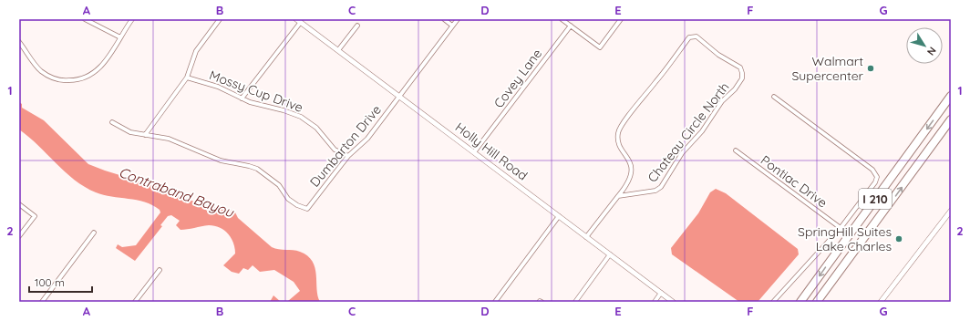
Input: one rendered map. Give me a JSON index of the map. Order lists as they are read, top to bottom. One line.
{"streets":{"highway":["I 210"],"street":["Covey Lane","Mossy Cup Drive","Chateau Circle North","Dumbarton Drive","Holly Hill Road","Pontiac Drive"]},"crossings":[["Covey Lane","Holly Hill Road"],["Mossy Cup Drive","Dumbarton Drive"],["Dumbarton Drive","Holly Hill Road"]],"water":["Contraband Bayou"],"places":["Walmart Supercenter","SpringHill Suites Lake Charles"],"scale_bar":"100 m","north":"bottom right","grid":{"columns":["A","B","C","D","E","F","G"],"rows":["1","2"]}}
